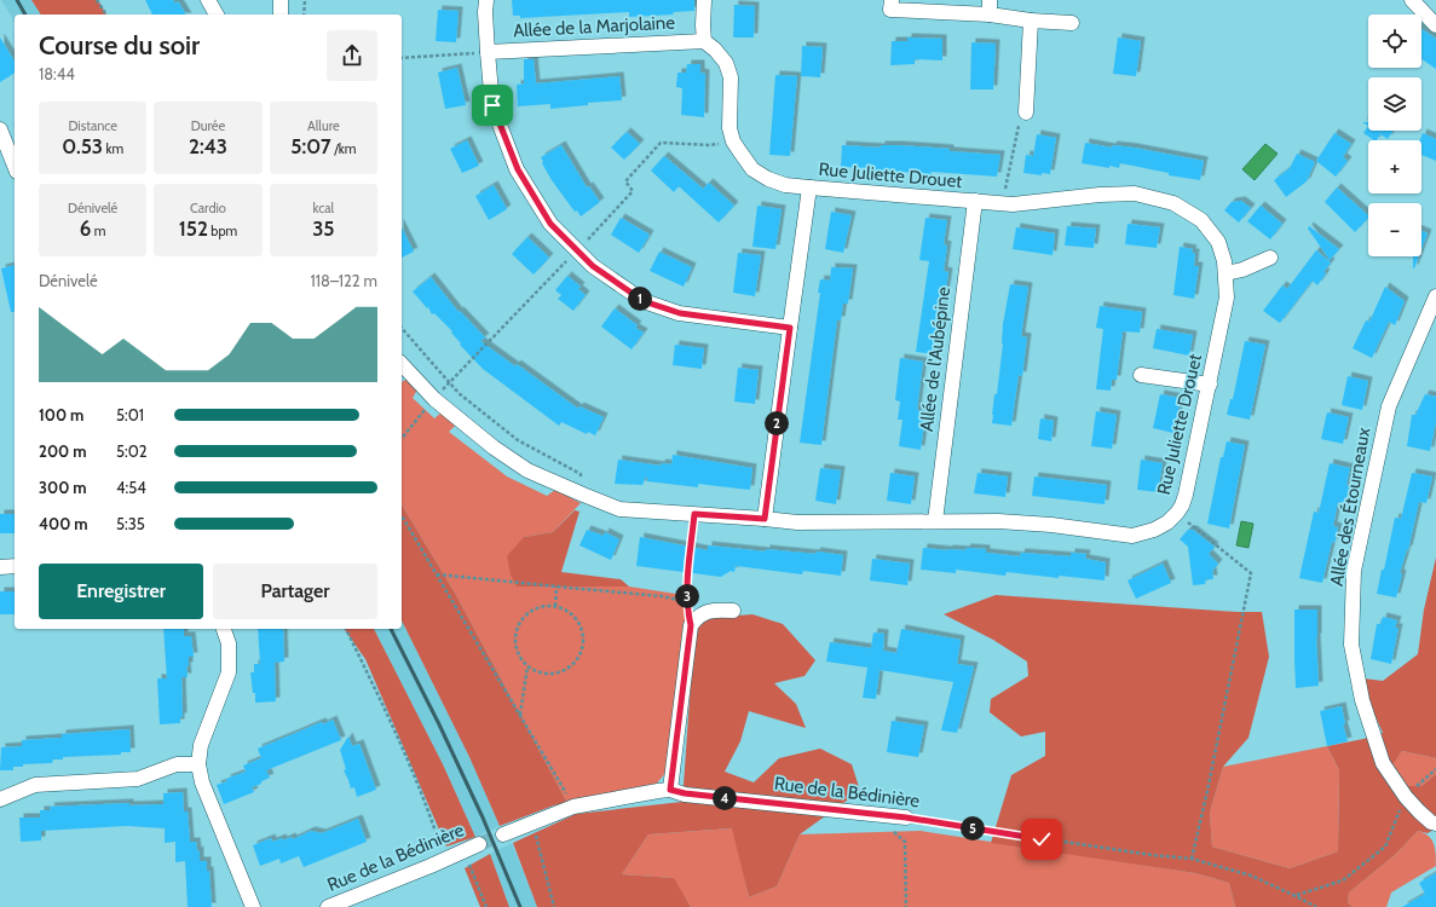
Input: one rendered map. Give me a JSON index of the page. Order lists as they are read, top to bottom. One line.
{"streets":{"street":["Allée de la Marjolaine","Rue Juliette Drouet","Allée de l'Aubépine","Allée des Étourneaux","Rue de la Bédinière"]},"crossings":[["Allée de la Marjolaine","Rue Juliette Drouet"],["Rue Juliette Drouet","Allée de l'Aubépine"]],"page":{"map_buttons":["+","−"],"heading":["Course du soir","18:44"],"stats":[["Distance","0.53 km"],["Durée","2:43"],["Allure","5:07 /km"],["Dénivelé","6 m"],["Cardio","152 bpm"],["kcal","35"]],"chart":["Dénivelé","118–122 m"],"pins":["1","2","3","4","5"],"list":[{"name":"100 m","note":"5:01"},{"name":"200 m","note":"5:02"},{"name":"300 m","note":"4:54"},{"name":"400 m","note":"5:35"}],"buttons":["Enregistrer","Partager"]}}
